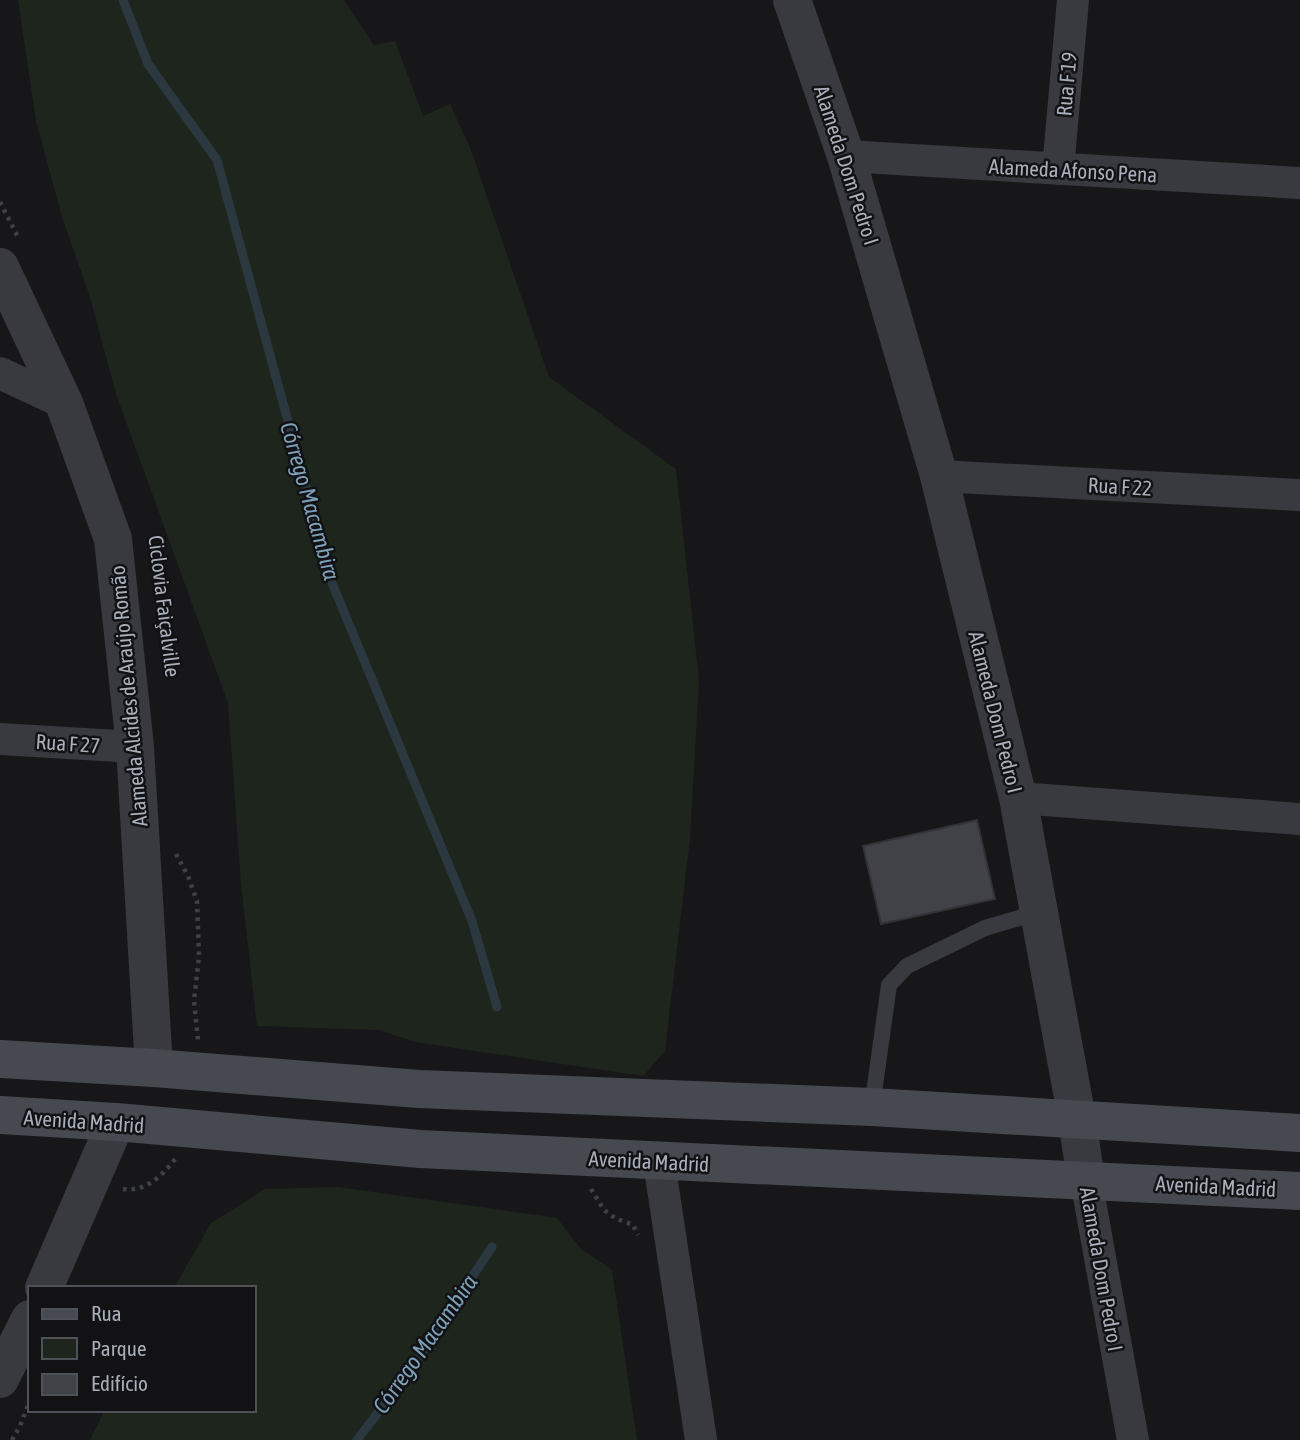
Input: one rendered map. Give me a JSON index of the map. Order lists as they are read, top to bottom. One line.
{"streets":{"main road":["Avenida Madrid"],"street":["Rua F 19","Alameda Dom Pedro I","Alameda Afonso Pena","Rua F 22","Alameda Alcides de Araújo Romão","Rua F 27"]},"crossings":[["Rua F 19","Alameda Afonso Pena"],["Alameda Dom Pedro I","Alameda Afonso Pena"],["Alameda Dom Pedro I","Rua F 22"],["Alameda Dom Pedro I","Avenida Madrid"],["Alameda Alcides de Araújo Romão","Rua F 27"]],"water":["Córrego Macambira"],"legend":["Rua","Parque","Edifício"]}
